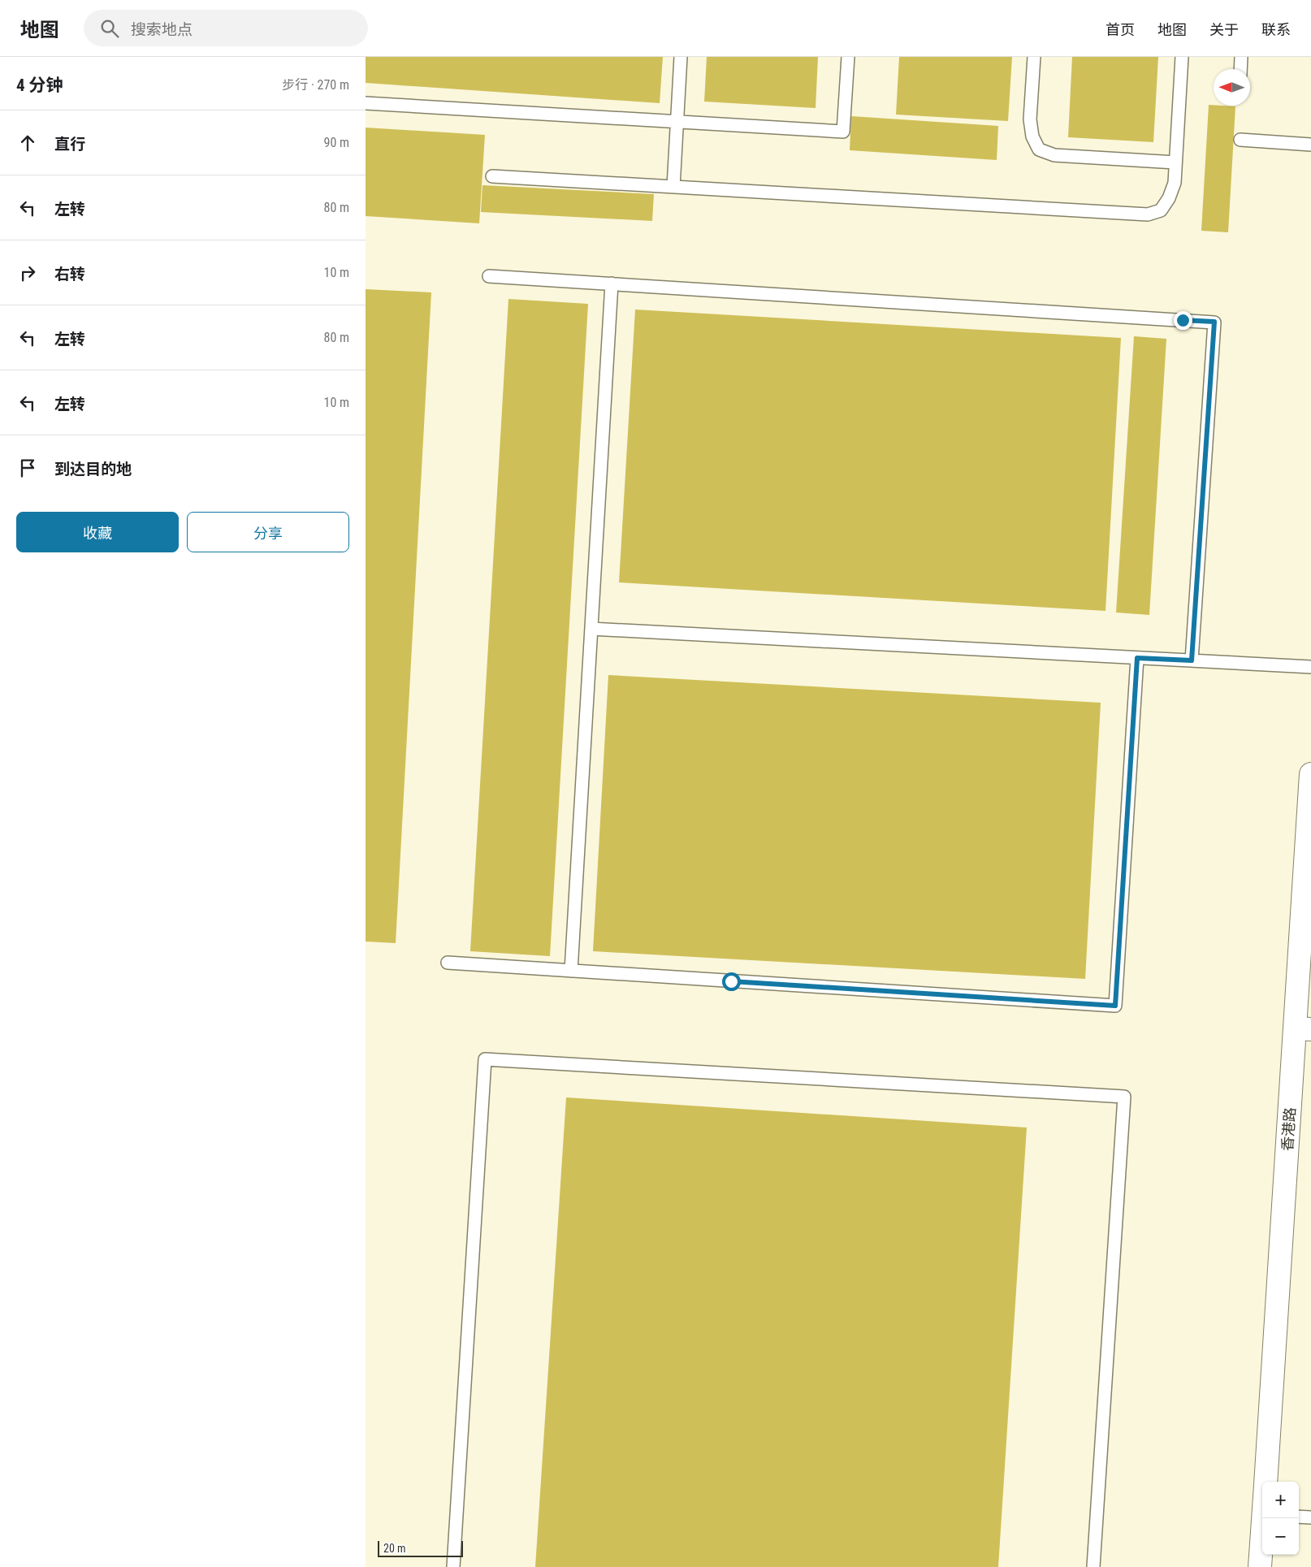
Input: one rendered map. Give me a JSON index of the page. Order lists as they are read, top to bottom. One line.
{"streets":{"street":["香港路"]},"scale_bar":"20 m","north":"left","page":{"header":"地图","search":"搜索地点","nav":["首页","地图","关于","联系"],"heading":["4 分钟","步行 · 270 m"],"list":[["直行","90 m"],["左转","80 m"],["右转","10 m"],["左转","80 m"],["左转","10 m"],"到达目的地"],"buttons":["收藏","分享"],"map_buttons":["+","−"],"scale":"20 m"}}
